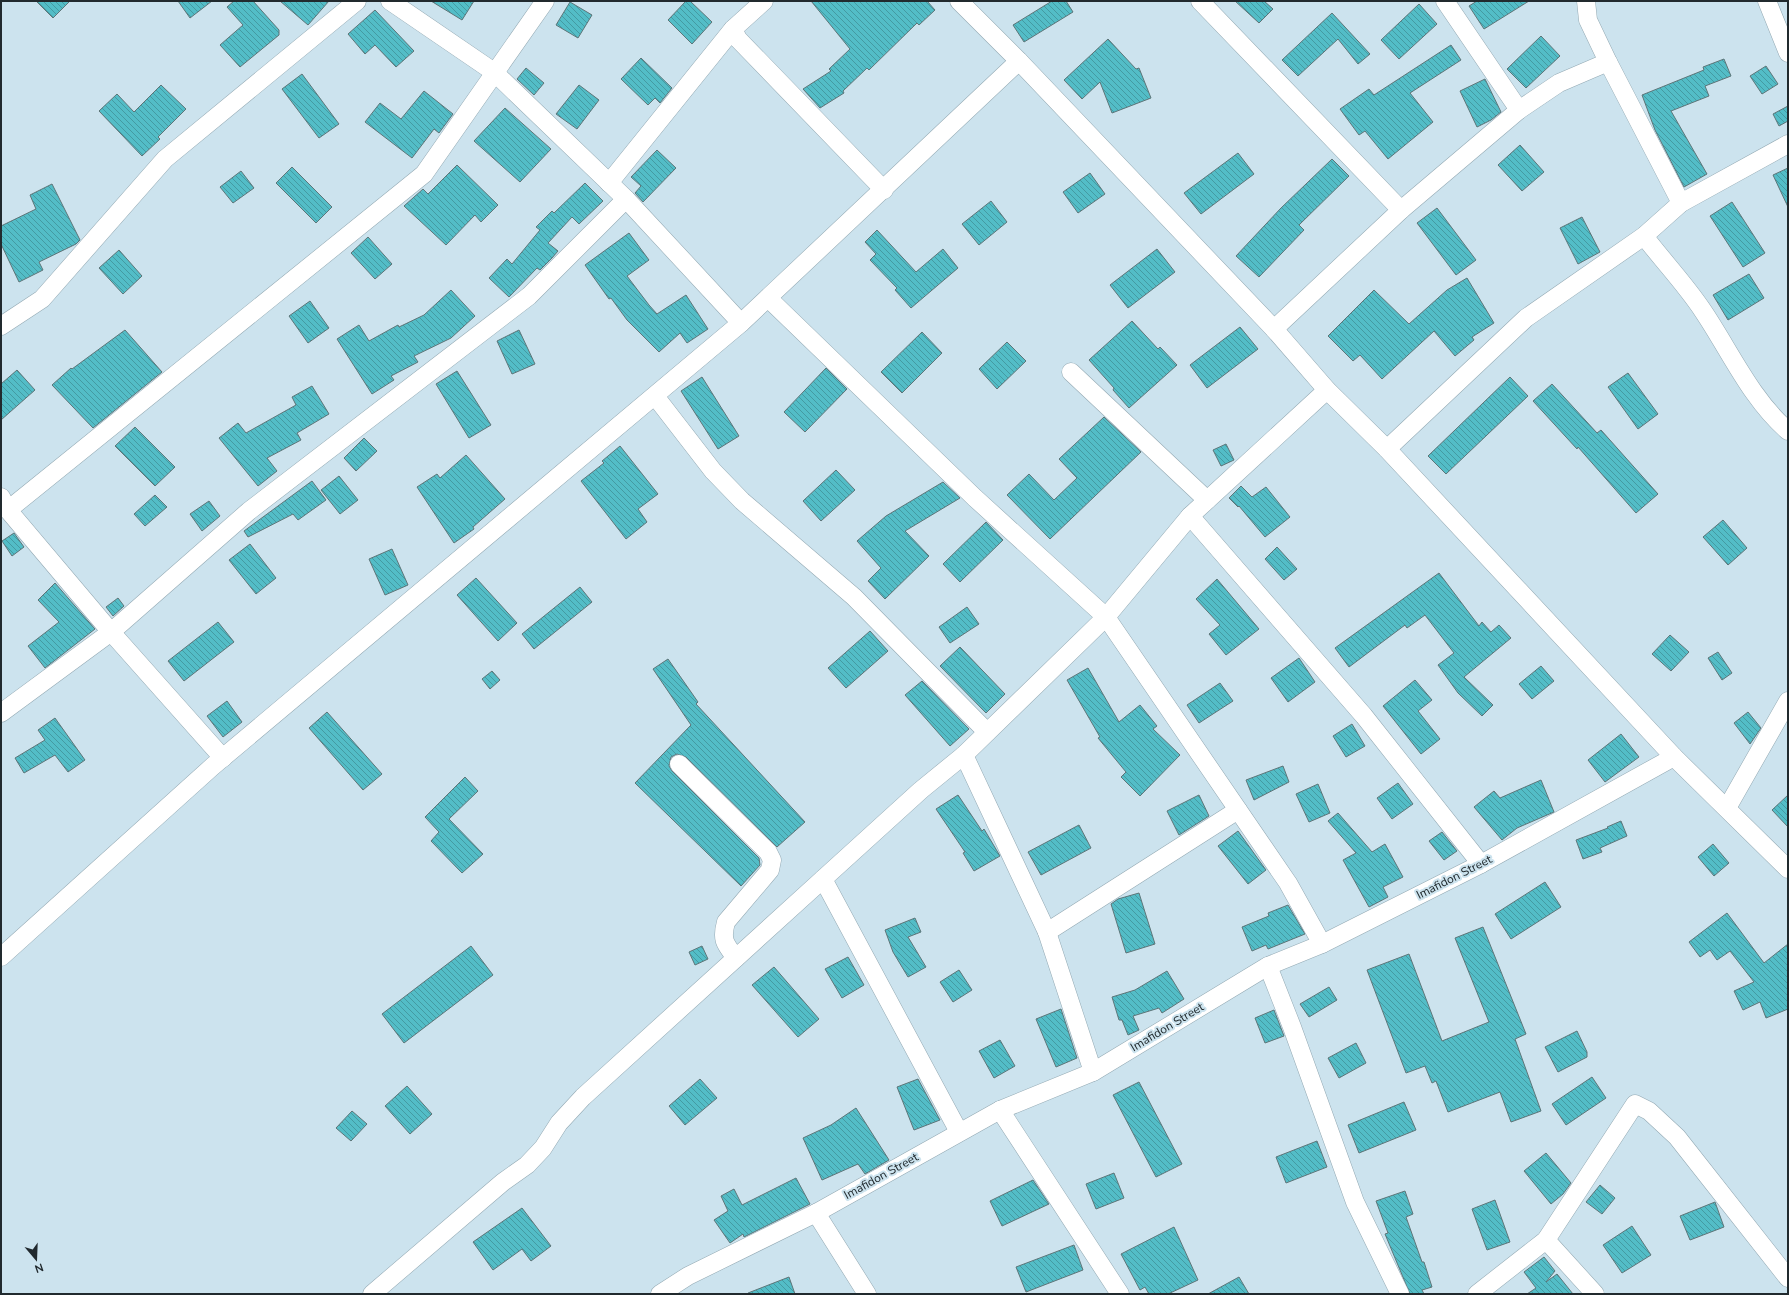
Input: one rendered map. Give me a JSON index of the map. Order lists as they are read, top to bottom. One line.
{"streets":{"street":["Imafidon Street"]},"north":"bottom"}
